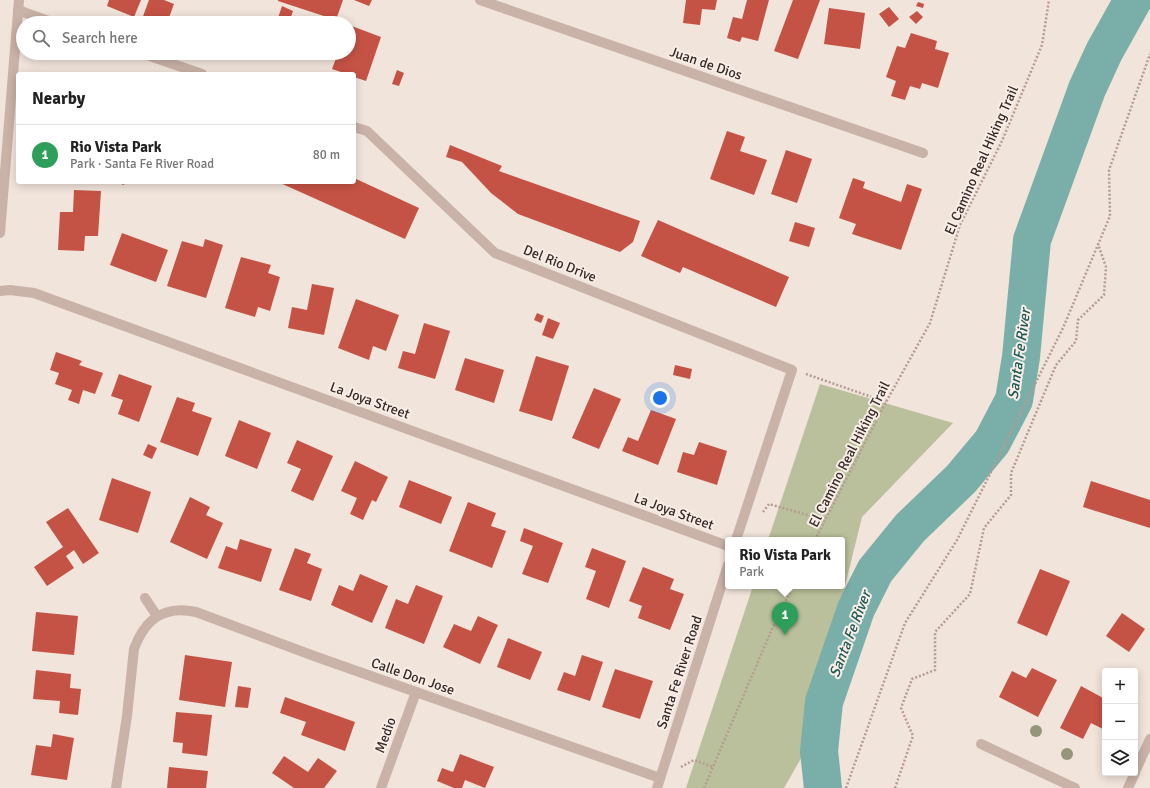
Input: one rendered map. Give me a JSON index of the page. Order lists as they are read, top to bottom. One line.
{"streets":{"street":["Juan de Dios","Del Rio Drive","La Joya Street","Santa Fe River Road","Calle Don Jose","Medio"],"path":["El Camino Real Hiking Trail"]},"crossings":[["Santa Fe River Road","Calle Don Jose"],["Calle Don Jose","Medio"]],"water":["Santa Fe River"],"page":{"search":"Search here","heading":"Nearby","list":[{"mark":"1","name":"Rio Vista Park","note":"Park · Santa Fe River Road","value":"80 m"}],"popup":["Rio Vista Park","Park"],"pins":"1","map_buttons":["+","−"]}}
